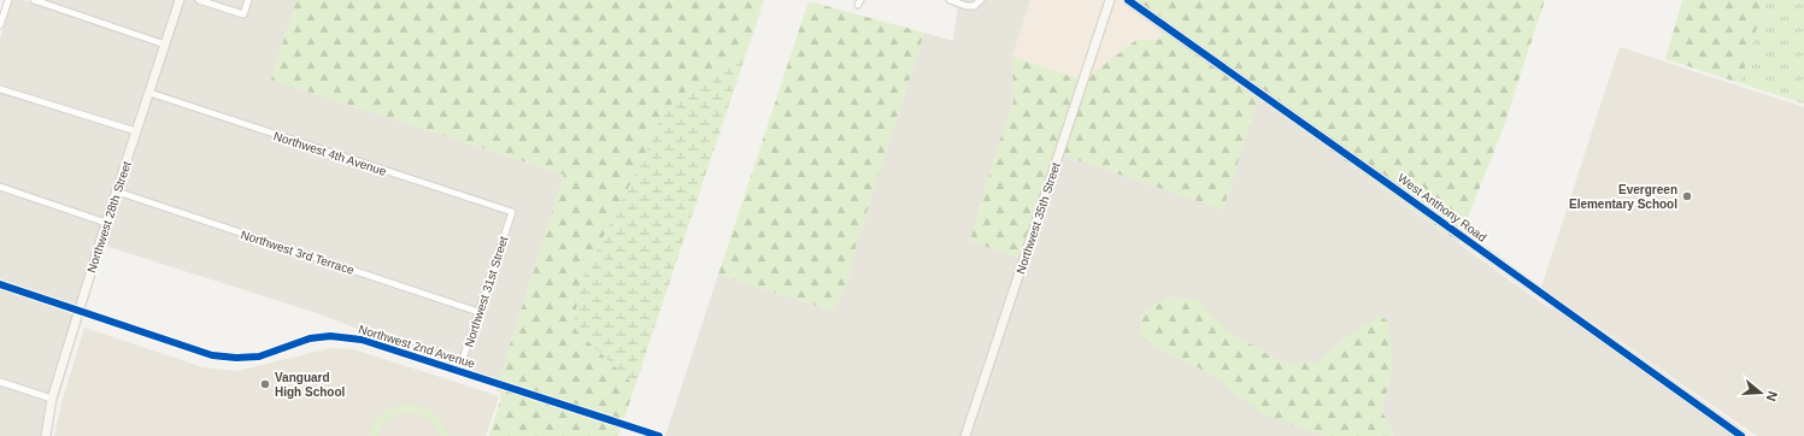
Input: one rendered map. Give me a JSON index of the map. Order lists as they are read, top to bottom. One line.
{"streets":{"street":["Northwest 4th Avenue","West Anthony Road","Northwest 28th Street","Northwest 35th Street","Northwest 3rd Terrace","Northwest 31st Street","Northwest 2nd Avenue"]},"crossings":[["Northwest 4th Avenue","Northwest 28th Street"],["Northwest 4th Avenue","Northwest 31st Street"],["Northwest 28th Street","Northwest 3rd Terrace"],["Northwest 28th Street","Northwest 2nd Avenue"],["Northwest 3rd Terrace","Northwest 31st Street"],["Northwest 31st Street","Northwest 2nd Avenue"]],"places":["Evergreen Elementary School","Vanguard High School"],"north":"right"}
